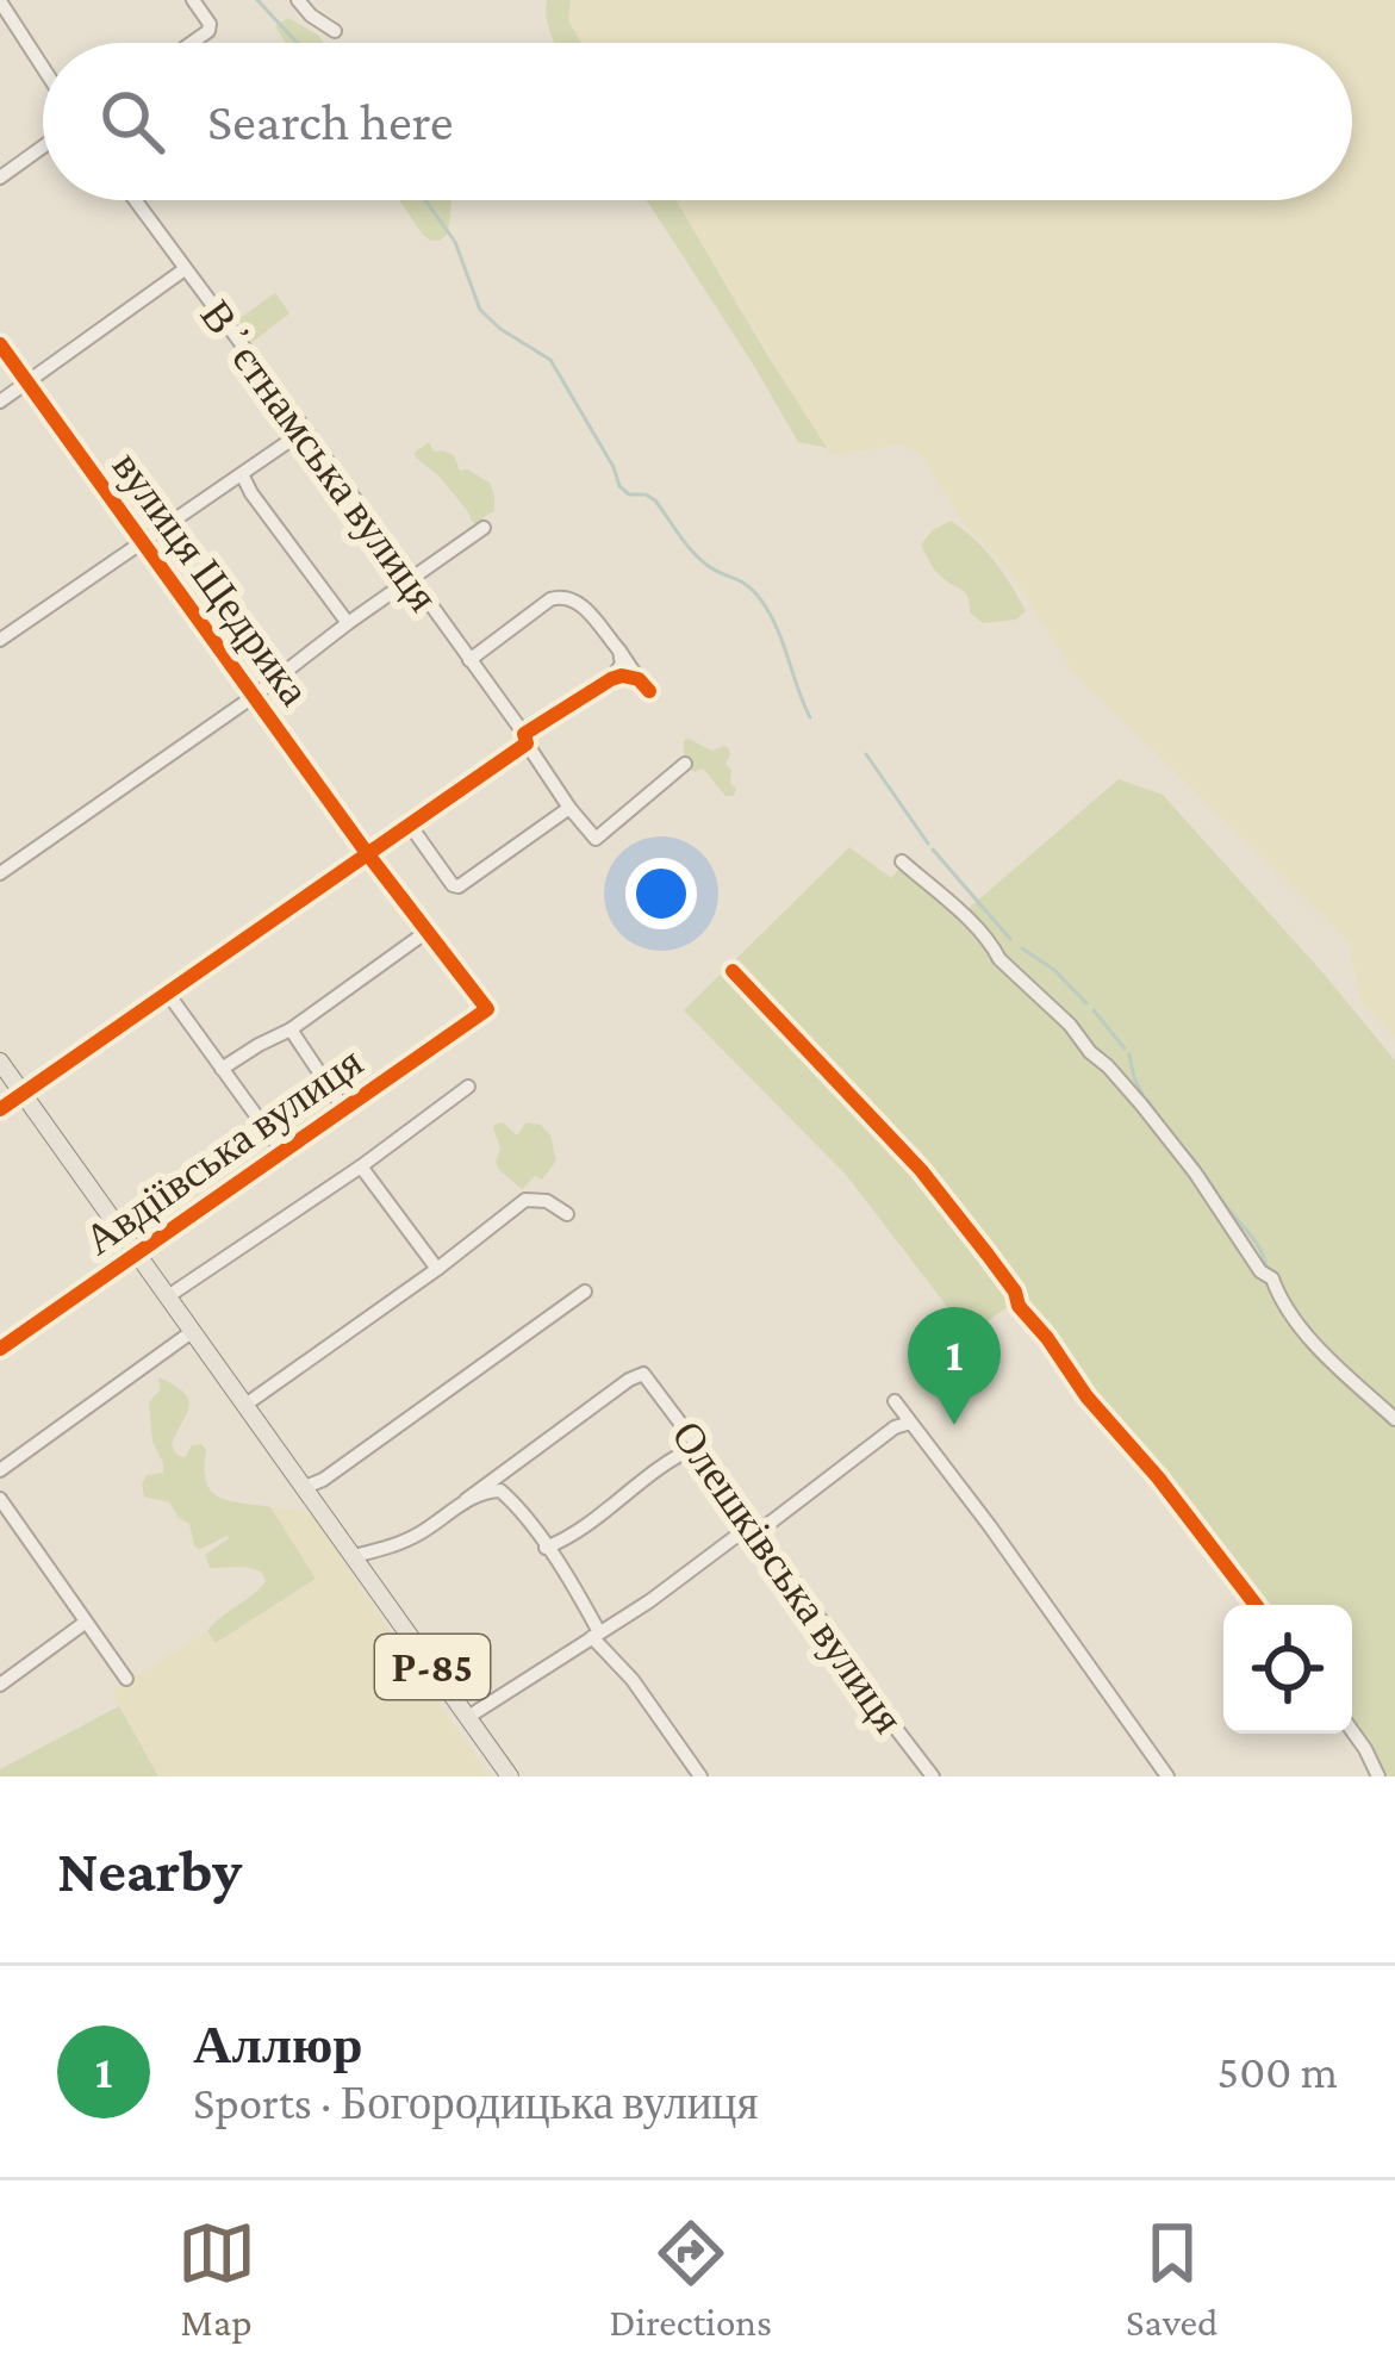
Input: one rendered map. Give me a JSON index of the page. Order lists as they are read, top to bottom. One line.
{"streets":{"main road":["Р-85"],"street":["Вʼєтнамська вулиця","вулиця Щедрика","Авдіївська вулиця","Олешківська вулиця"]},"crossings":[["вулиця Щедрика","Авдіївська вулиця"],["Авдіївська вулиця","Р-85"]],"page":{"search":"Search here","pins":"1","heading":"Nearby","list":[{"mark":"1","name":"Аллюр","note":"Sports · Богородицька вулиця","value":"500 m"}],"nav":["Map","Directions","Saved"]}}
